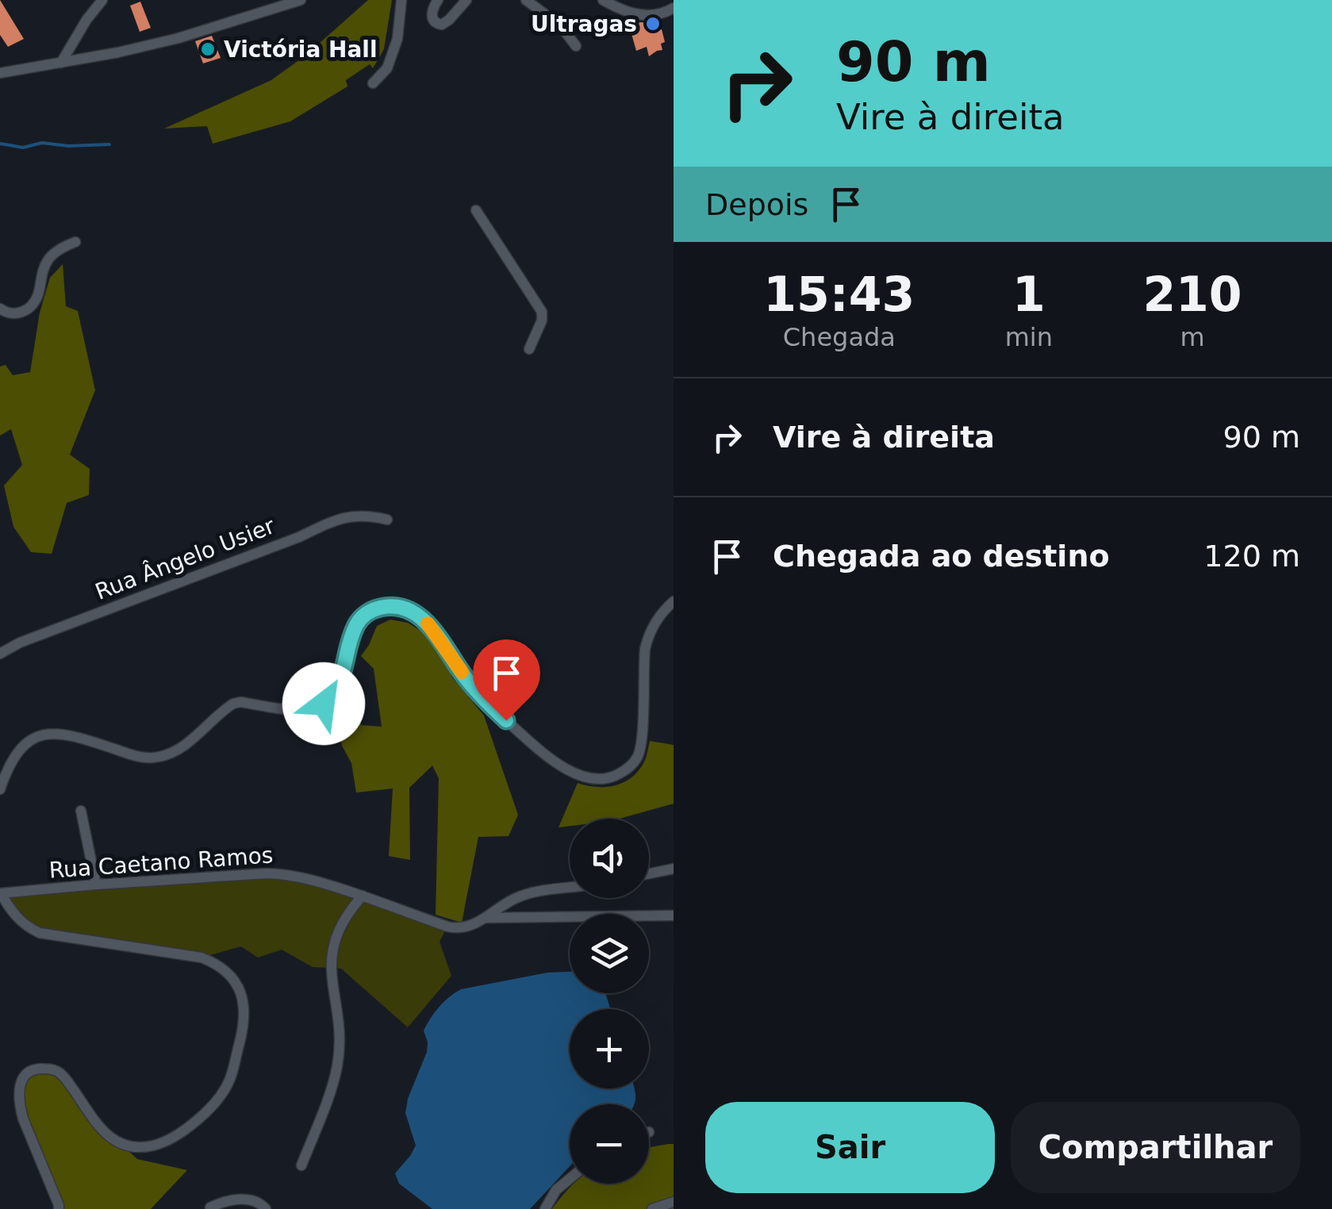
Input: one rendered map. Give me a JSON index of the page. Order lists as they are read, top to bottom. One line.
{"streets":{"street":["Rua Ângelo Usier","Rua Caetano Ramos"]},"places":["Ultragas","Victória Hall"],"page":{"turn":["90 m","Vire à direita"],"then":"Depois","eta":["15:43","Chegada","1","min","210","m"],"list":[{"name":"Vire à direita","value":"90 m"},{"name":"Chegada ao destino","value":"120 m"}],"map_buttons":["+","−"],"buttons":["Sair","Compartilhar"]}}
